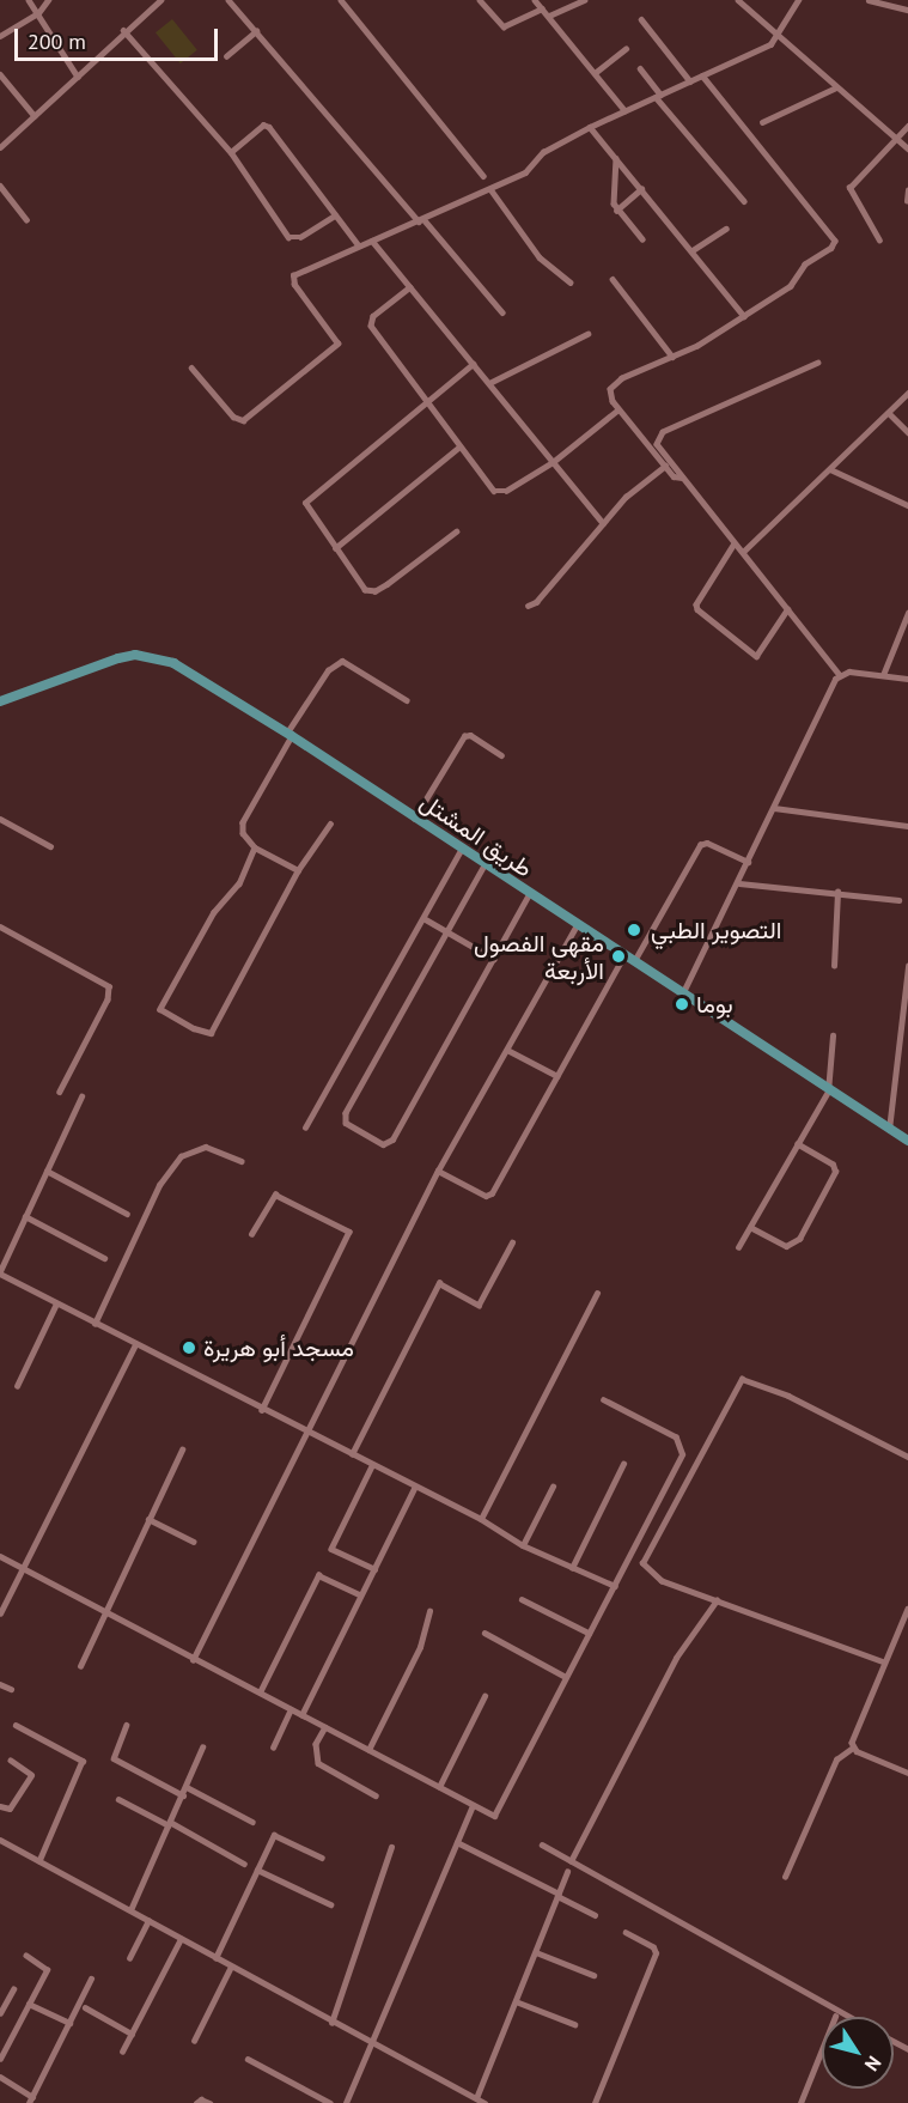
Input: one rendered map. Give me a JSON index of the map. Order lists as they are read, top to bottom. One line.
{"streets":{"main road":["طريق المشتل"]},"places":["التصوير الطبي","مقهى الفصول الأربعة","بوما","مسجد أبو هريرة"],"scale_bar":"200 m","north":"bottom right"}
